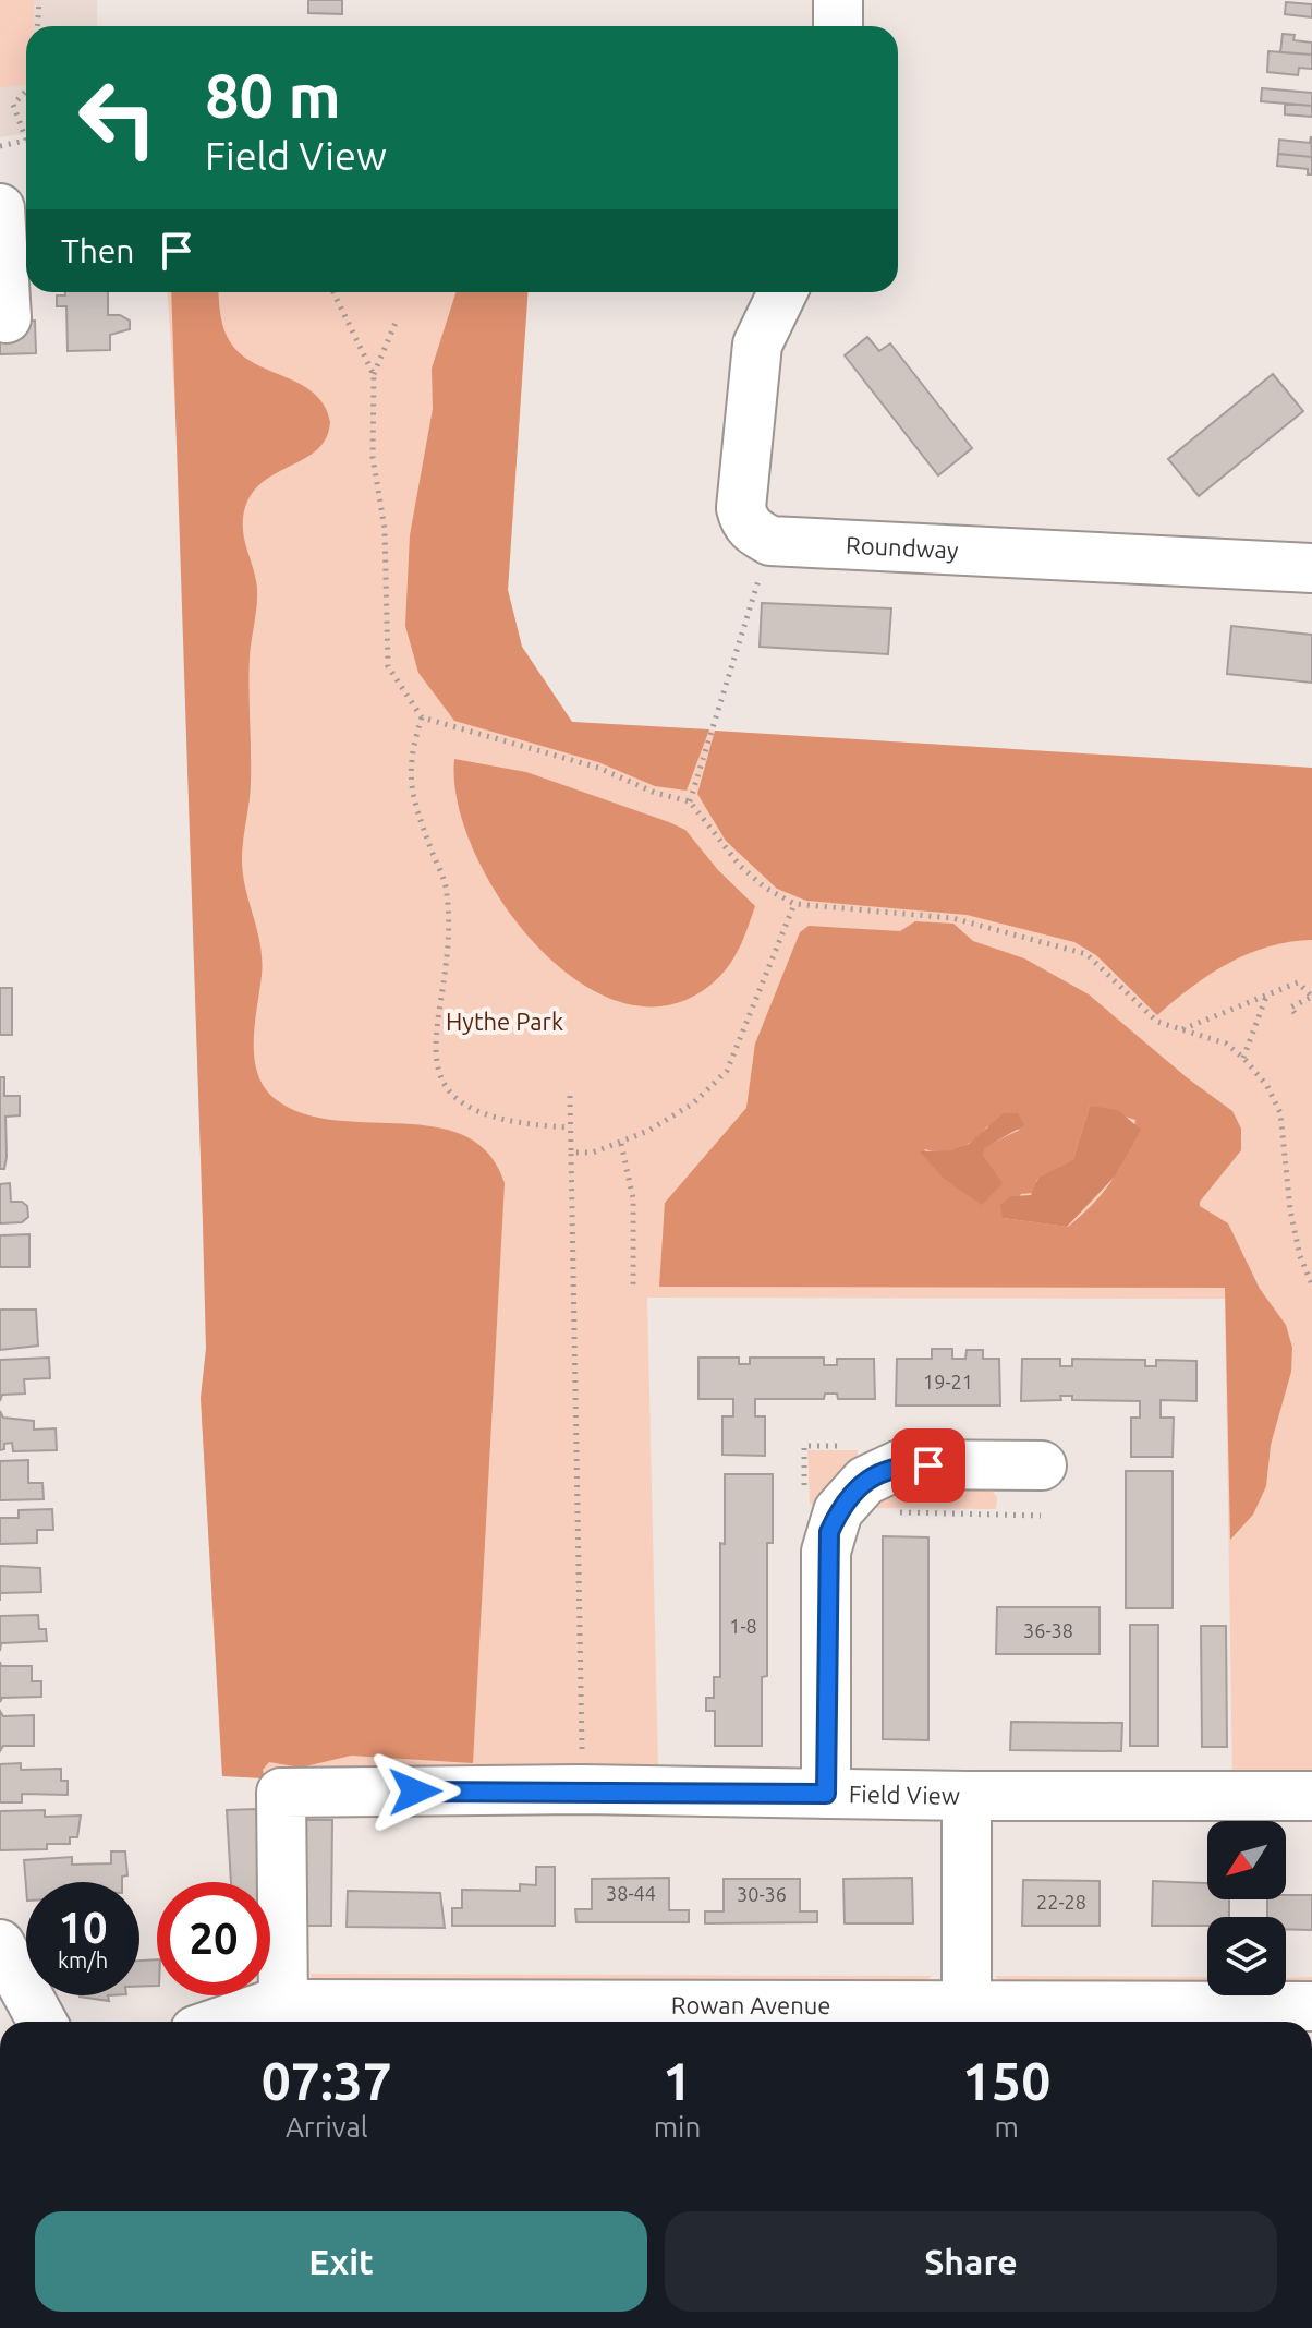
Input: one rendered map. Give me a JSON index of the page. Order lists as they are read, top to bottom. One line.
{"streets":{"street":["Roundway","Field View","Rowan Avenue"]},"crossings":[["Field View","Rowan Avenue"]],"parks":["Hythe Park"],"house_numbers":["19-21","1-8","36-38","38-44","30-36","22-28"],"north":"bottom left","page":{"turn":["80 m","Field View"],"then":"Then","speed":"10 km/h","limit":"20","eta":["07:37","Arrival","1","min","150","m"],"buttons":["Exit","Share"]}}
